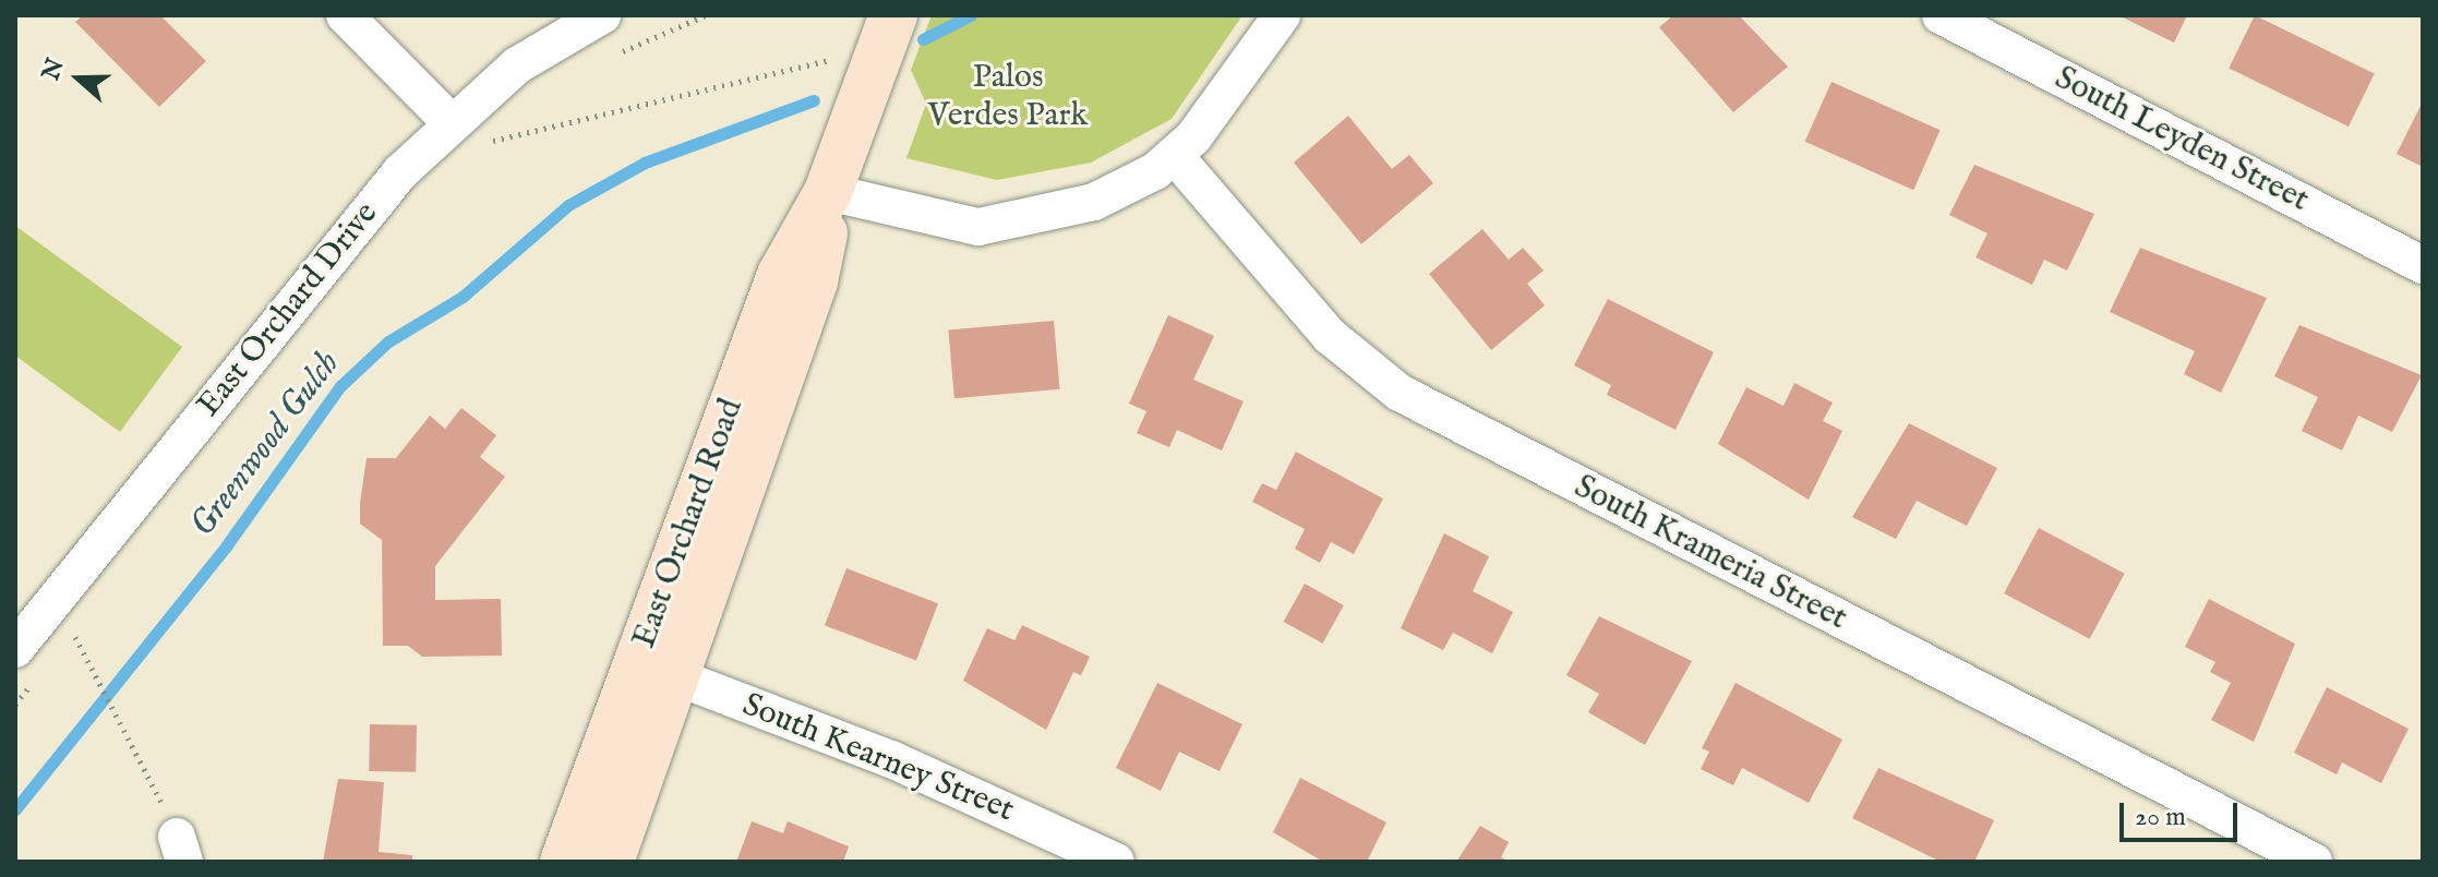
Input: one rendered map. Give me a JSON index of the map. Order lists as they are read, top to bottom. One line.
{"streets":{"main road":["East Orchard Road"],"street":["South Leyden Street","East Orchard Drive","South Krameria Street","South Kearney Street"]},"crossings":[["East Orchard Road","South Kearney Street"]],"water":["Greenwood Gulch"],"parks":["Palos Verdes Park"],"scale_bar":"20 m","north":"left"}
